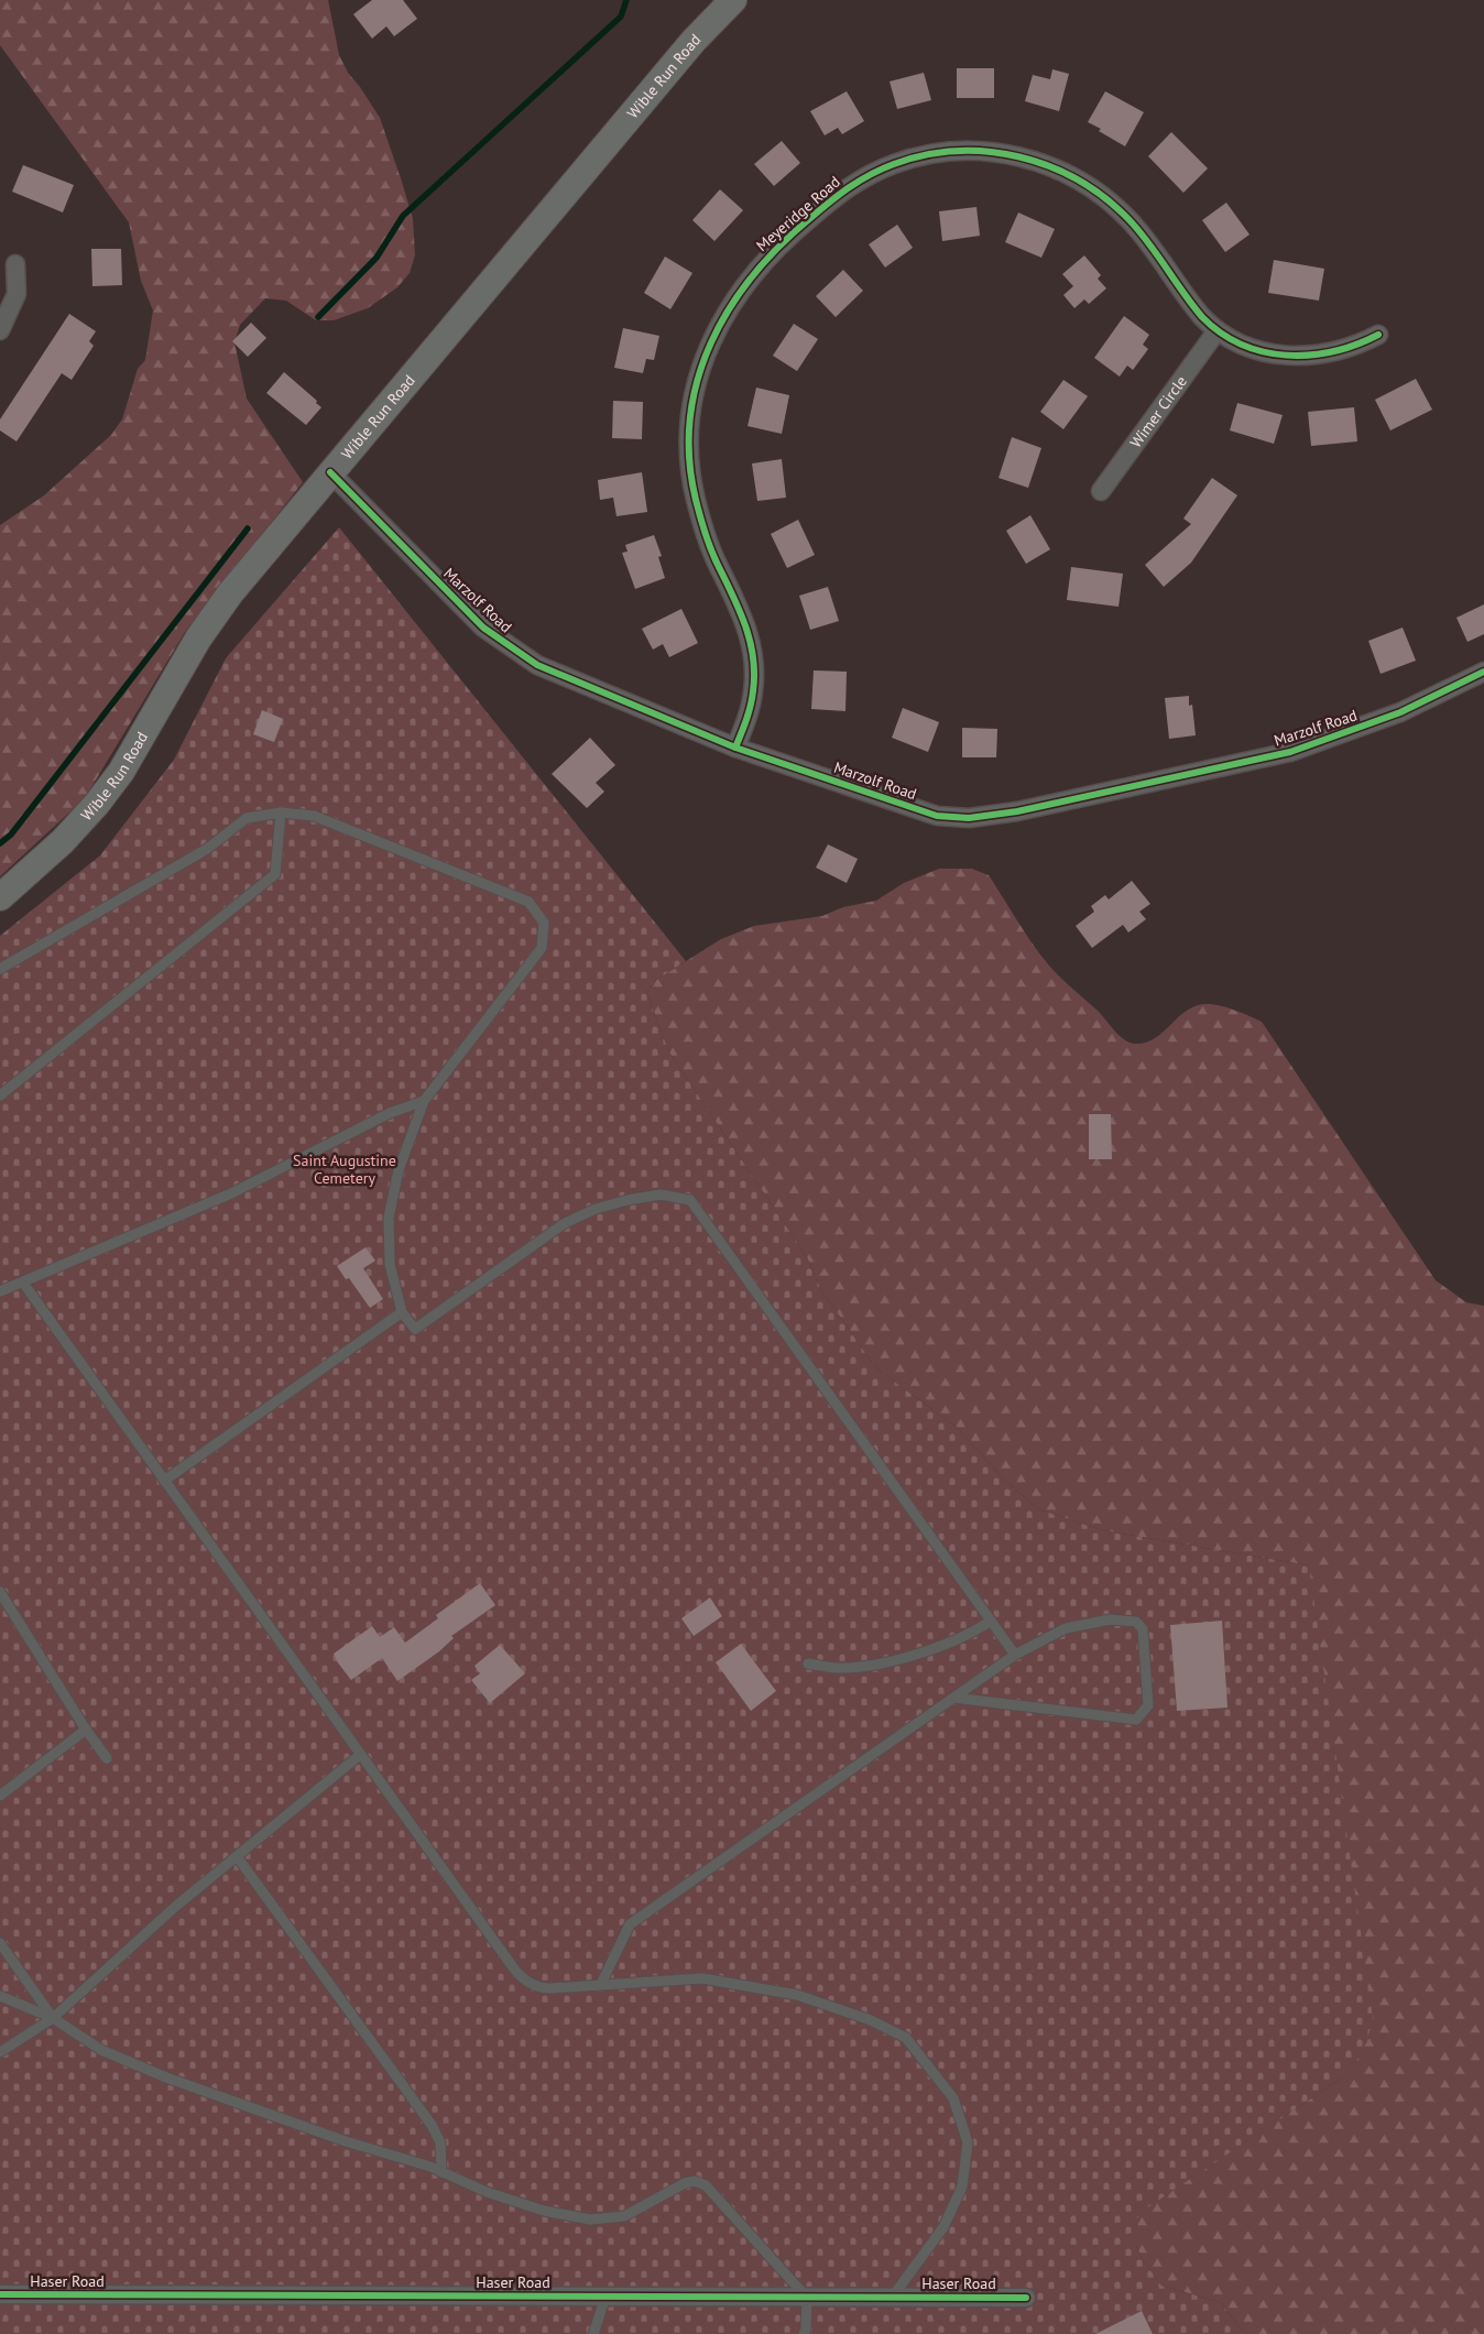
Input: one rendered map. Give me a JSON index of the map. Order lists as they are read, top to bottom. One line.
{"streets":{"street":["Wible Run Road","Meyeridge Road","Wimer Circle","Marzolf Road","Haser Road"]},"crossings":[["Wible Run Road","Marzolf Road"],["Meyeridge Road","Wimer Circle"],["Meyeridge Road","Marzolf Road"]],"parks":["Saint Augustine Cemetery"]}
